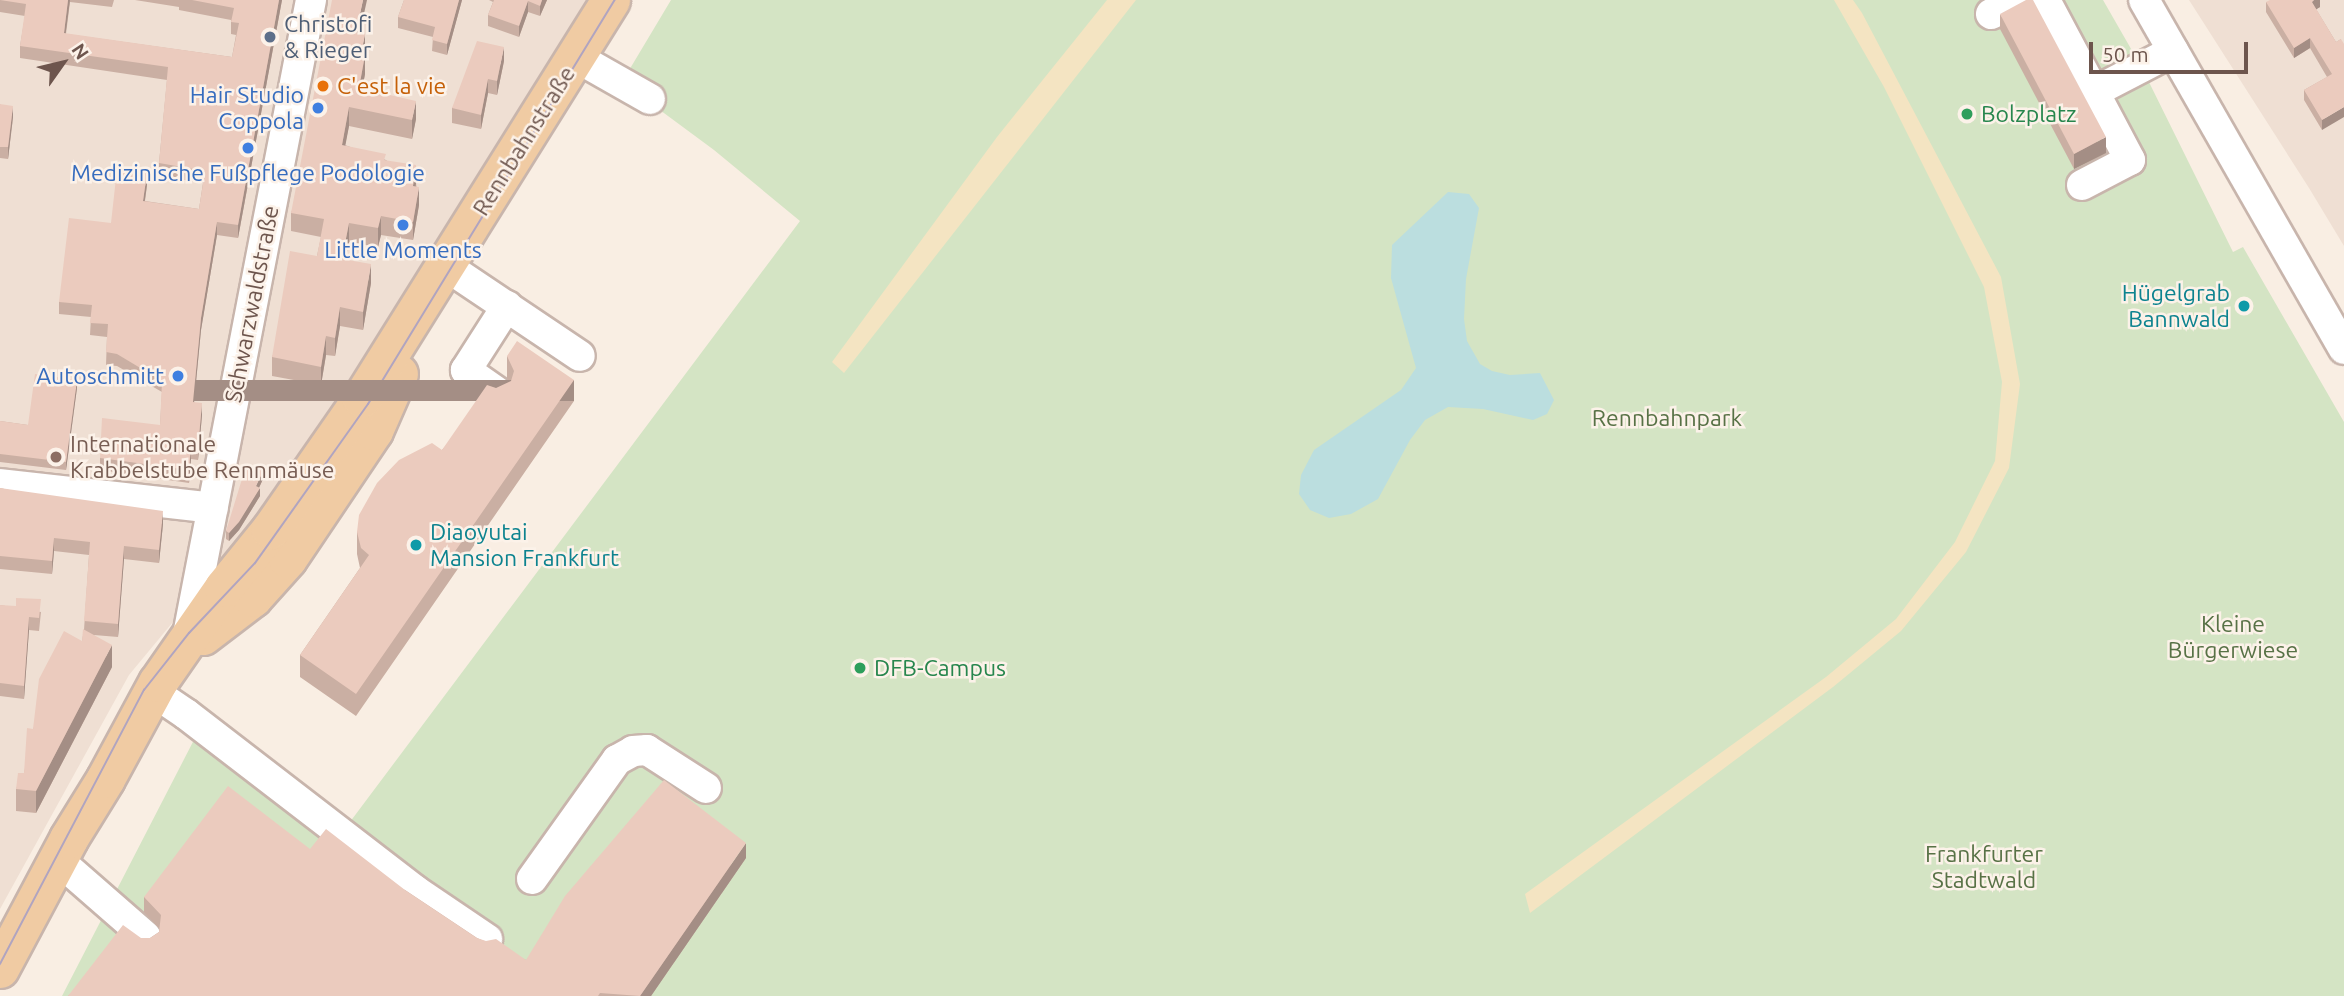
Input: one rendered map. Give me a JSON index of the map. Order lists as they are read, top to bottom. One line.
{"streets":{"main road":["Rennbahnstraße"],"street":["Schwarzwaldstraße"]},"crossings":[["Rennbahnstraße","Schwarzwaldstraße"]],"parks":["Rennbahnpark","Kleine Bürgerwiese","Frankfurter Stadtwald"],"places":["Christofi & Rieger","C'est la vie","Hair Studio Coppola","Bolzplatz","Medizinische Fußpflege Podologie","Little Moments","Hügelgrab Bannwald","Autoschmitt","Internationale Krabbelstube Rennmäuse","Diaoyutai Mansion Frankfurt","DFB-Campus"],"scale_bar":"50 m","north":"top right"}
